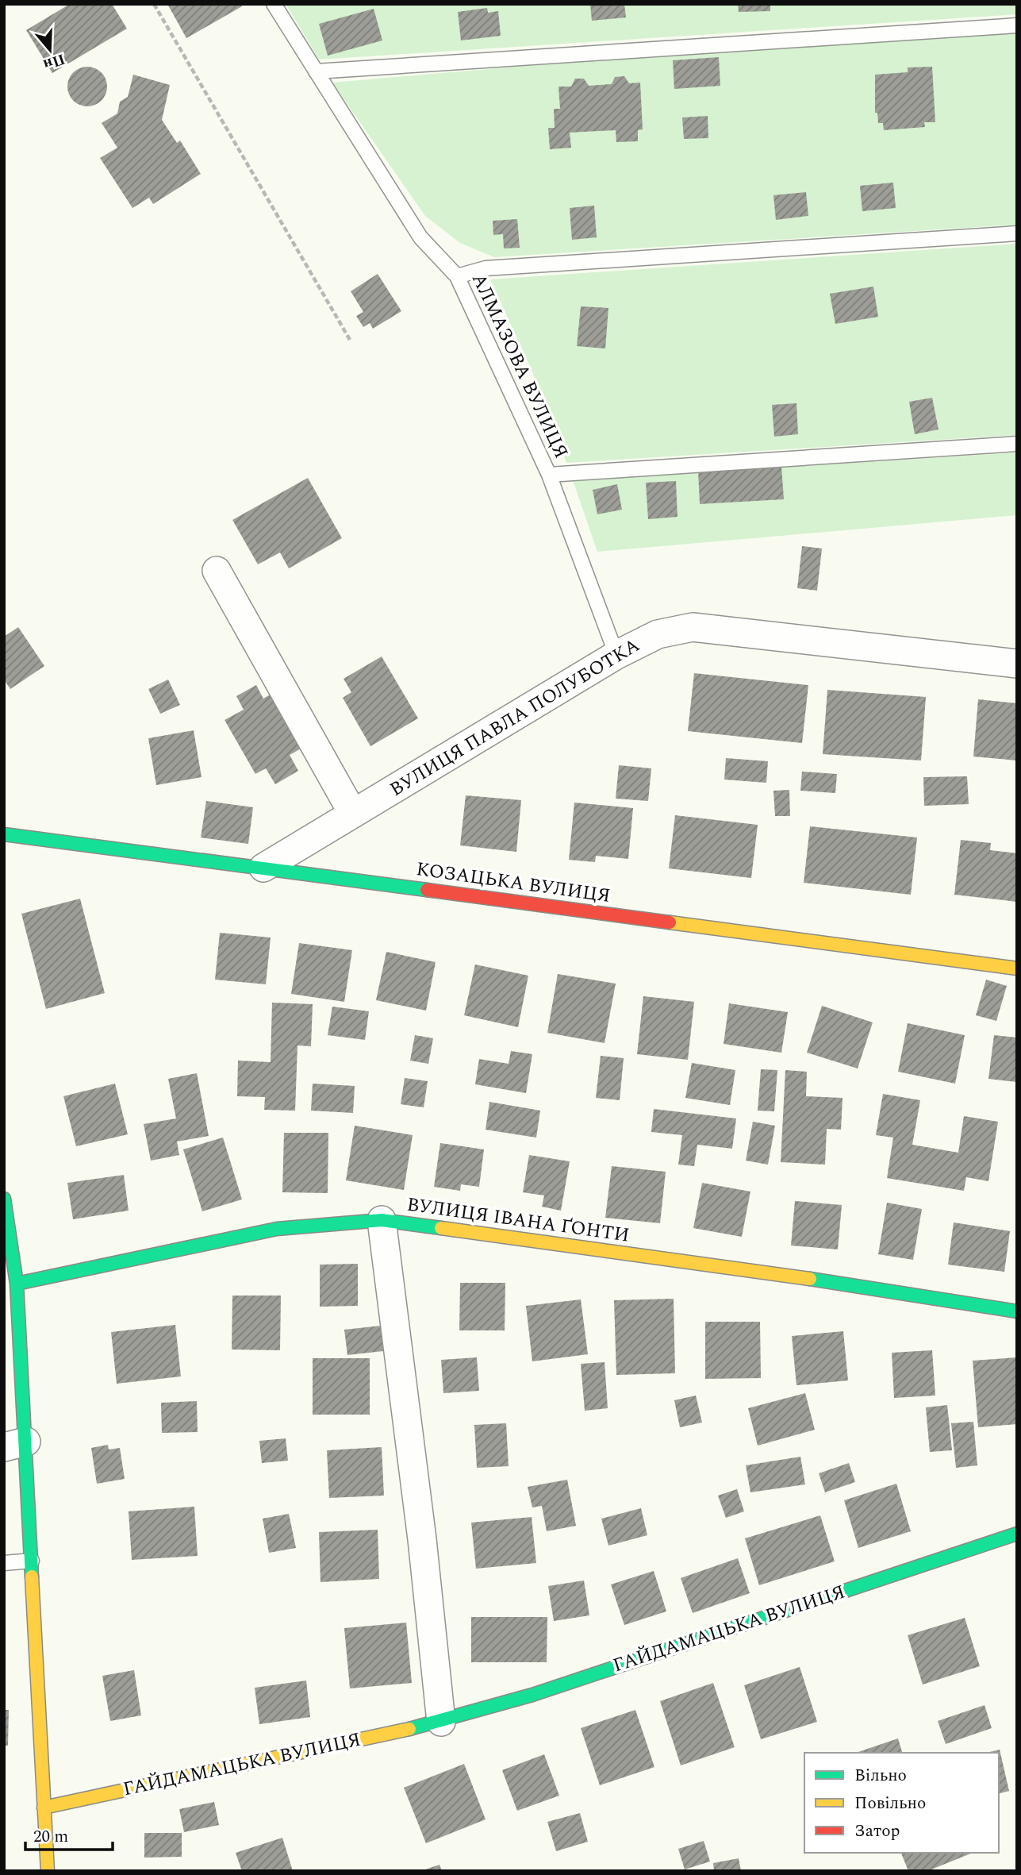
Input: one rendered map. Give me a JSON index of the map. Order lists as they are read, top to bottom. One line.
{"streets":{"street":["ВУЛИЦЯ ПАВЛА ПОЛУБОТКА","КОЗАЦЬКА ВУЛИЦЯ","ВУЛИЦЯ ІВАНА ҐОНТИ","ГАЙДАМАЦЬКА ВУЛИЦЯ"],"lane":["АЛМАЗОВА ВУЛИЦЯ"]},"crossings":[["АЛМАЗОВА ВУЛИЦЯ","ВУЛИЦЯ ПАВЛА ПОЛУБОТКА"],["ВУЛИЦЯ ПАВЛА ПОЛУБОТКА","КОЗАЦЬКА ВУЛИЦЯ"]],"legend":["Вільно","Повільно","Затор"],"scale_bar":"20 m","north":"bottom"}
